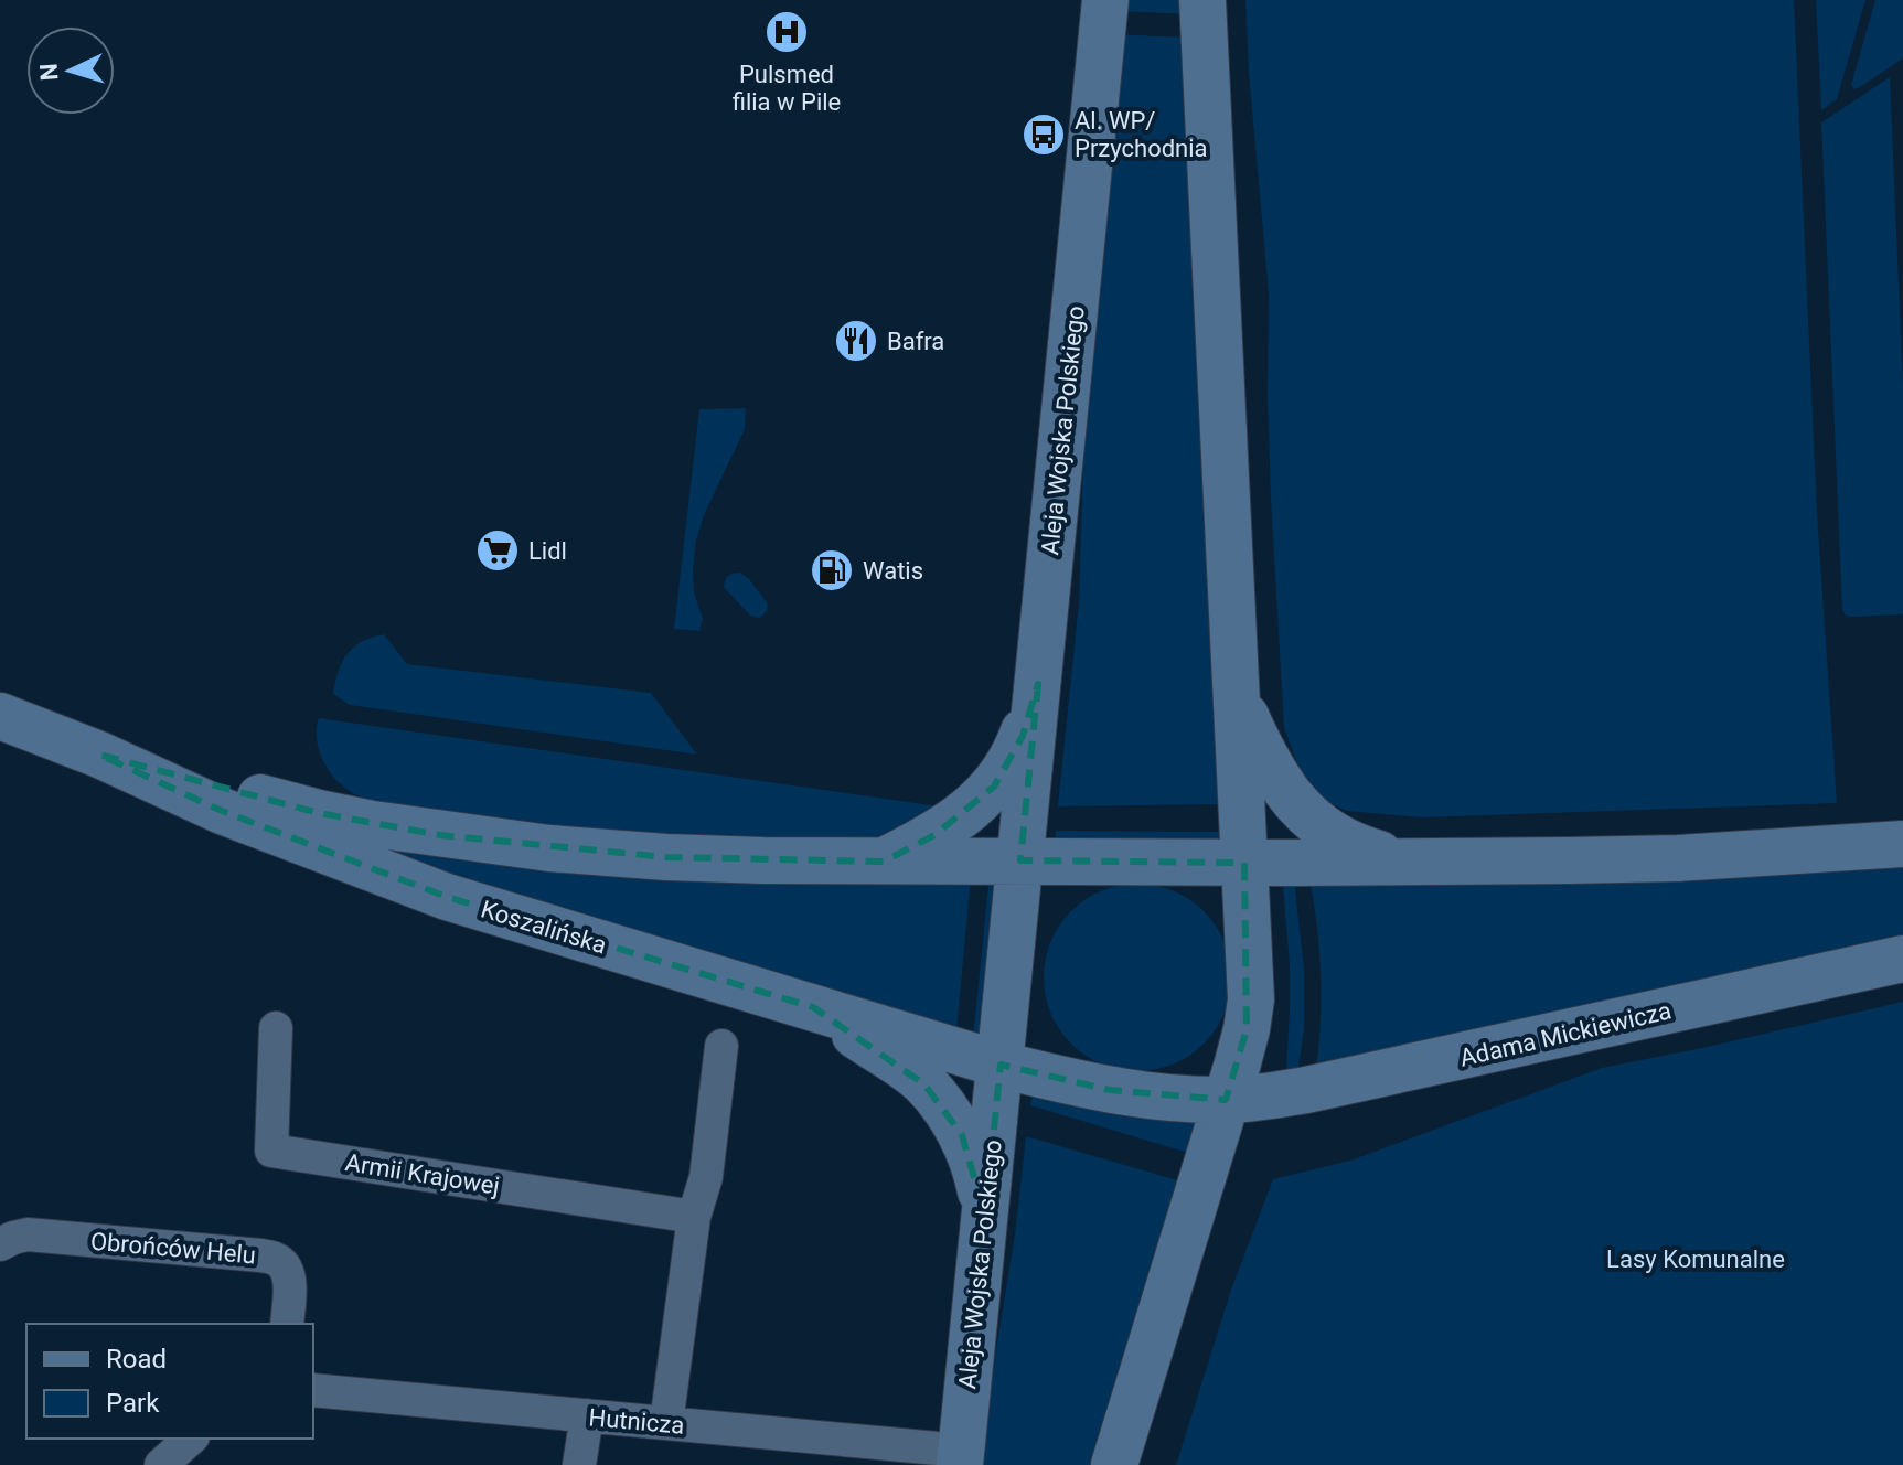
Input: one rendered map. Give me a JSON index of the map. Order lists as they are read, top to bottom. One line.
{"streets":{"street":["Aleja Wojska Polskiego","Koszalińska","Adama Mickiewicza","Armii Krajowej","Obrońców Helu","Hutnicza"]},"crossings":[["Aleja Wojska Polskiego","Koszalińska"],["Aleja Wojska Polskiego","Adama Mickiewicza"],["Aleja Wojska Polskiego","Hutnicza"],["Koszalińska","Adama Mickiewicza"]],"parks":["Lasy Komunalne"],"places":{"hospital":["Pulsmed filia w Pile"],"bus stop":["Al. WP/ Przychodnia"],"restaurant":["Bafra"],"supermarket":["Lidl"],"fuel station":["Watis"]},"legend":["Road","Park"],"north":"left"}
